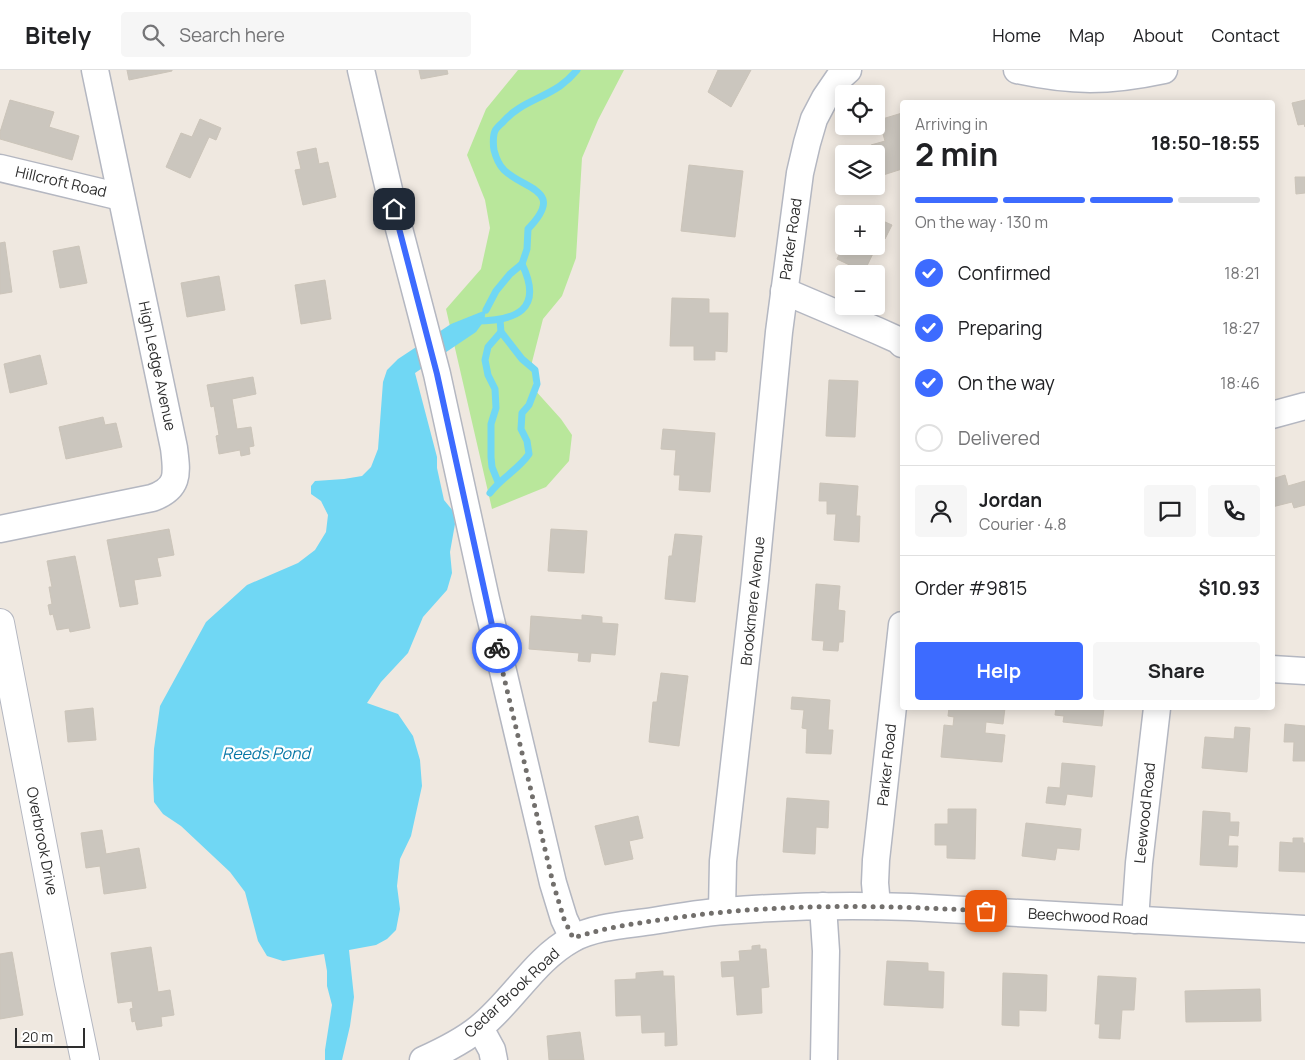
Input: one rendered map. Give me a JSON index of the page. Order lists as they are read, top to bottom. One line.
{"streets":{"street":["Hillcroft Road","Parker Road","High Ledge Avenue","Brookmere Avenue","Leewood Road","Overbrook Drive","Beechwood Road","Cedar Brook Road"]},"crossings":[["Hillcroft Road","High Ledge Avenue"],["Parker Road","Brookmere Avenue"],["Parker Road","Beechwood Road"],["Brookmere Avenue","Beechwood Road"],["Leewood Road","Beechwood Road"],["Beechwood Road","Cedar Brook Road"]],"water":["Reeds Pond"],"scale_bar":"20 m","page":{"header":"Bitely","search":"Search here","nav":["Home","Map","About","Contact"],"map_buttons":["+","−"],"heading":["2 min","Arriving in","18:50–18:55"],"panel":["Jordan","Courier · 4.8","Order #9815","$10.93"],"bar":"On the way · 130 m","list":[["Confirmed","18:21"],["Preparing","18:27"],["On the way","18:46"],"Delivered"],"buttons":["Help","Share"],"scale":"20 m"}}
